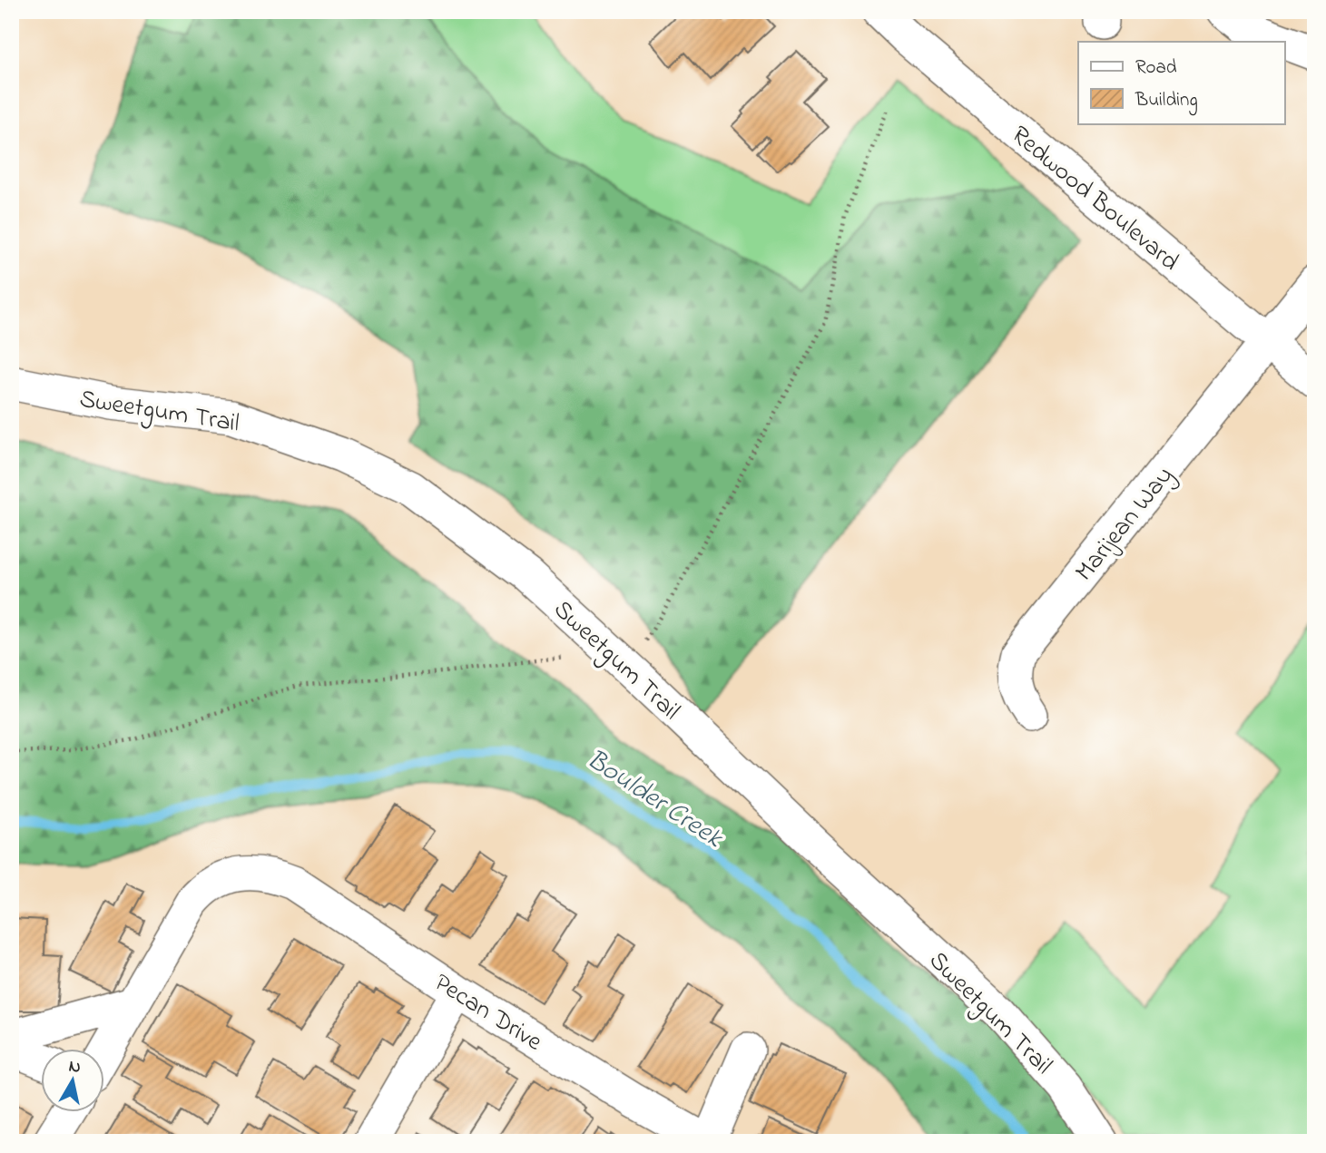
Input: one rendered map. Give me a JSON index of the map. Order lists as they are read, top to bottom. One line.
{"streets":{"street":["Redwood Boulevard","Sweetgum Trail","Marijean Way","Pecan Drive"]},"crossings":[["Redwood Boulevard","Marijean Way"]],"water":["Boulder Creek"],"legend":["Road","Building"],"north":"top"}
